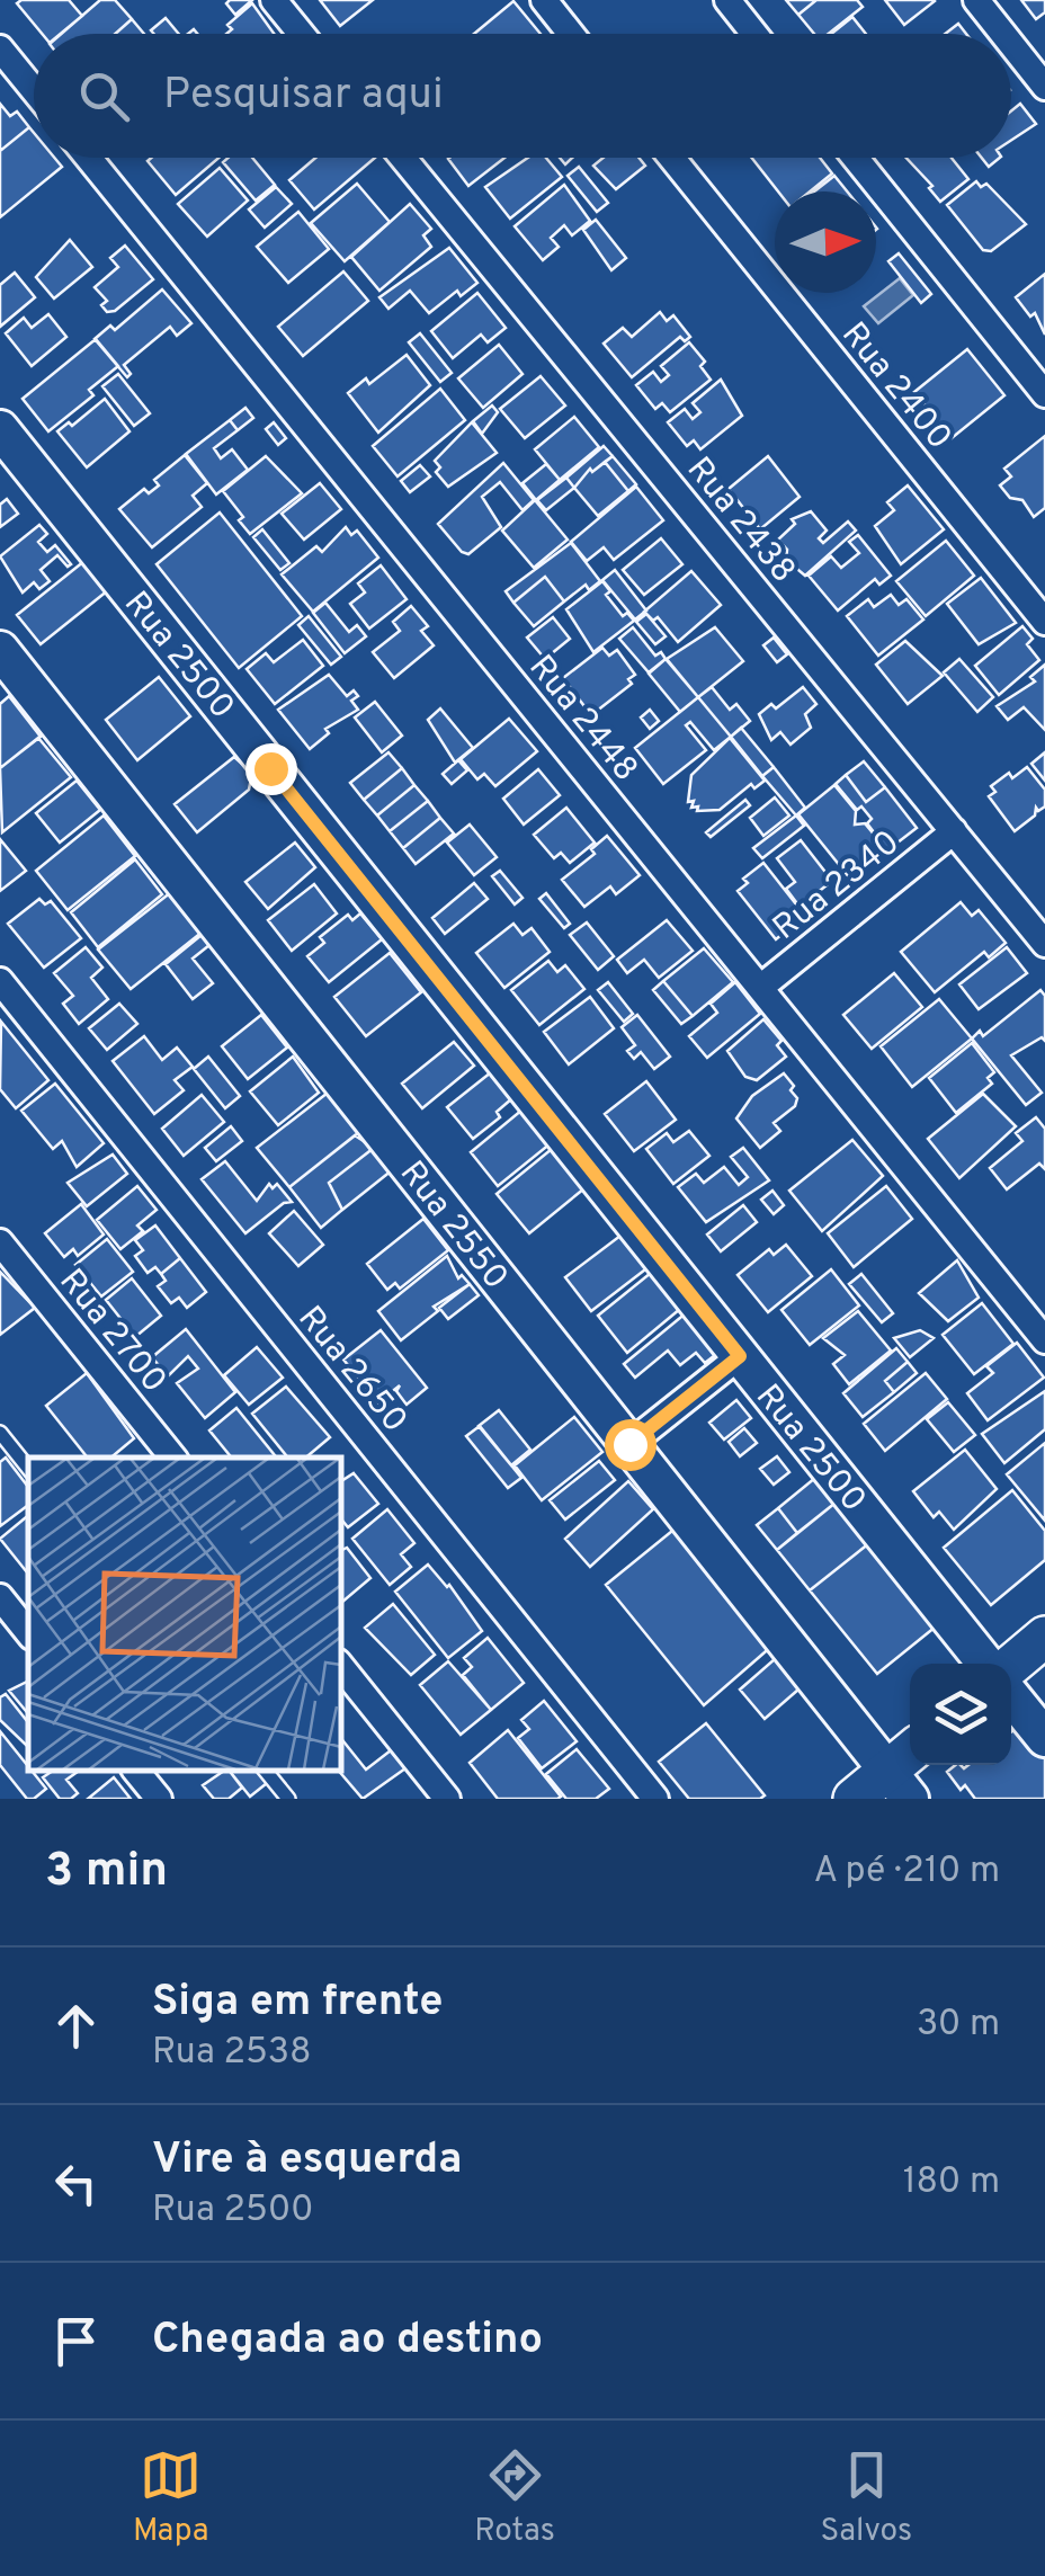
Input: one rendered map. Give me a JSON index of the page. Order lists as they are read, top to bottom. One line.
{"streets":{"main road":["Rua 2500","Rua 2550"],"street":["Rua 2400","Rua 2438","Rua 2448","Rua 2340","Rua 2700","Rua 2650"]},"crossings":[["Rua 2438","Rua 2340"],["Rua 2448","Rua 2340"]],"north":"right","page":{"search":"Pesquisar aqui","heading":["3 min","A pé · 210 m"],"list":[["Siga em frente","Rua 2538","30 m"],["Vire à esquerda","Rua 2500","180 m"],"Chegada ao destino"],"nav":["Mapa","Rotas","Salvos"]}}
